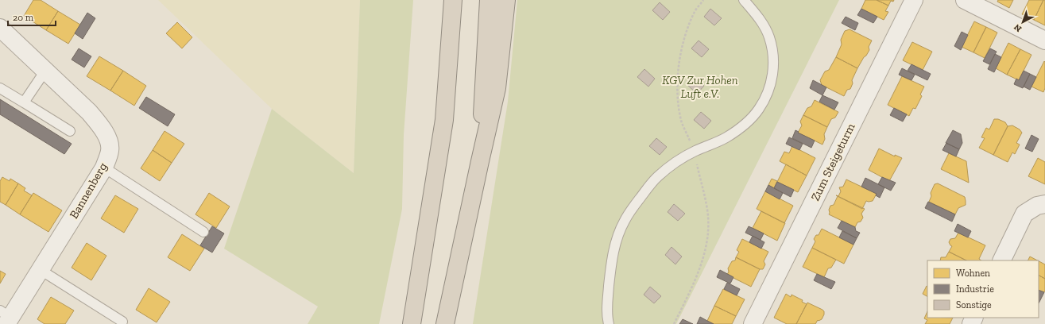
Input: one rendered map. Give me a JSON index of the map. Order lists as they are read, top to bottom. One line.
{"streets":{"street":["Zum Steigeturm","Bannenberg"]},"parks":["KGV Zur Hohen Luft e.V."],"legend":["Wohnen","Industrie","Sonstige"],"scale_bar":"20 m","north":"bottom left"}
